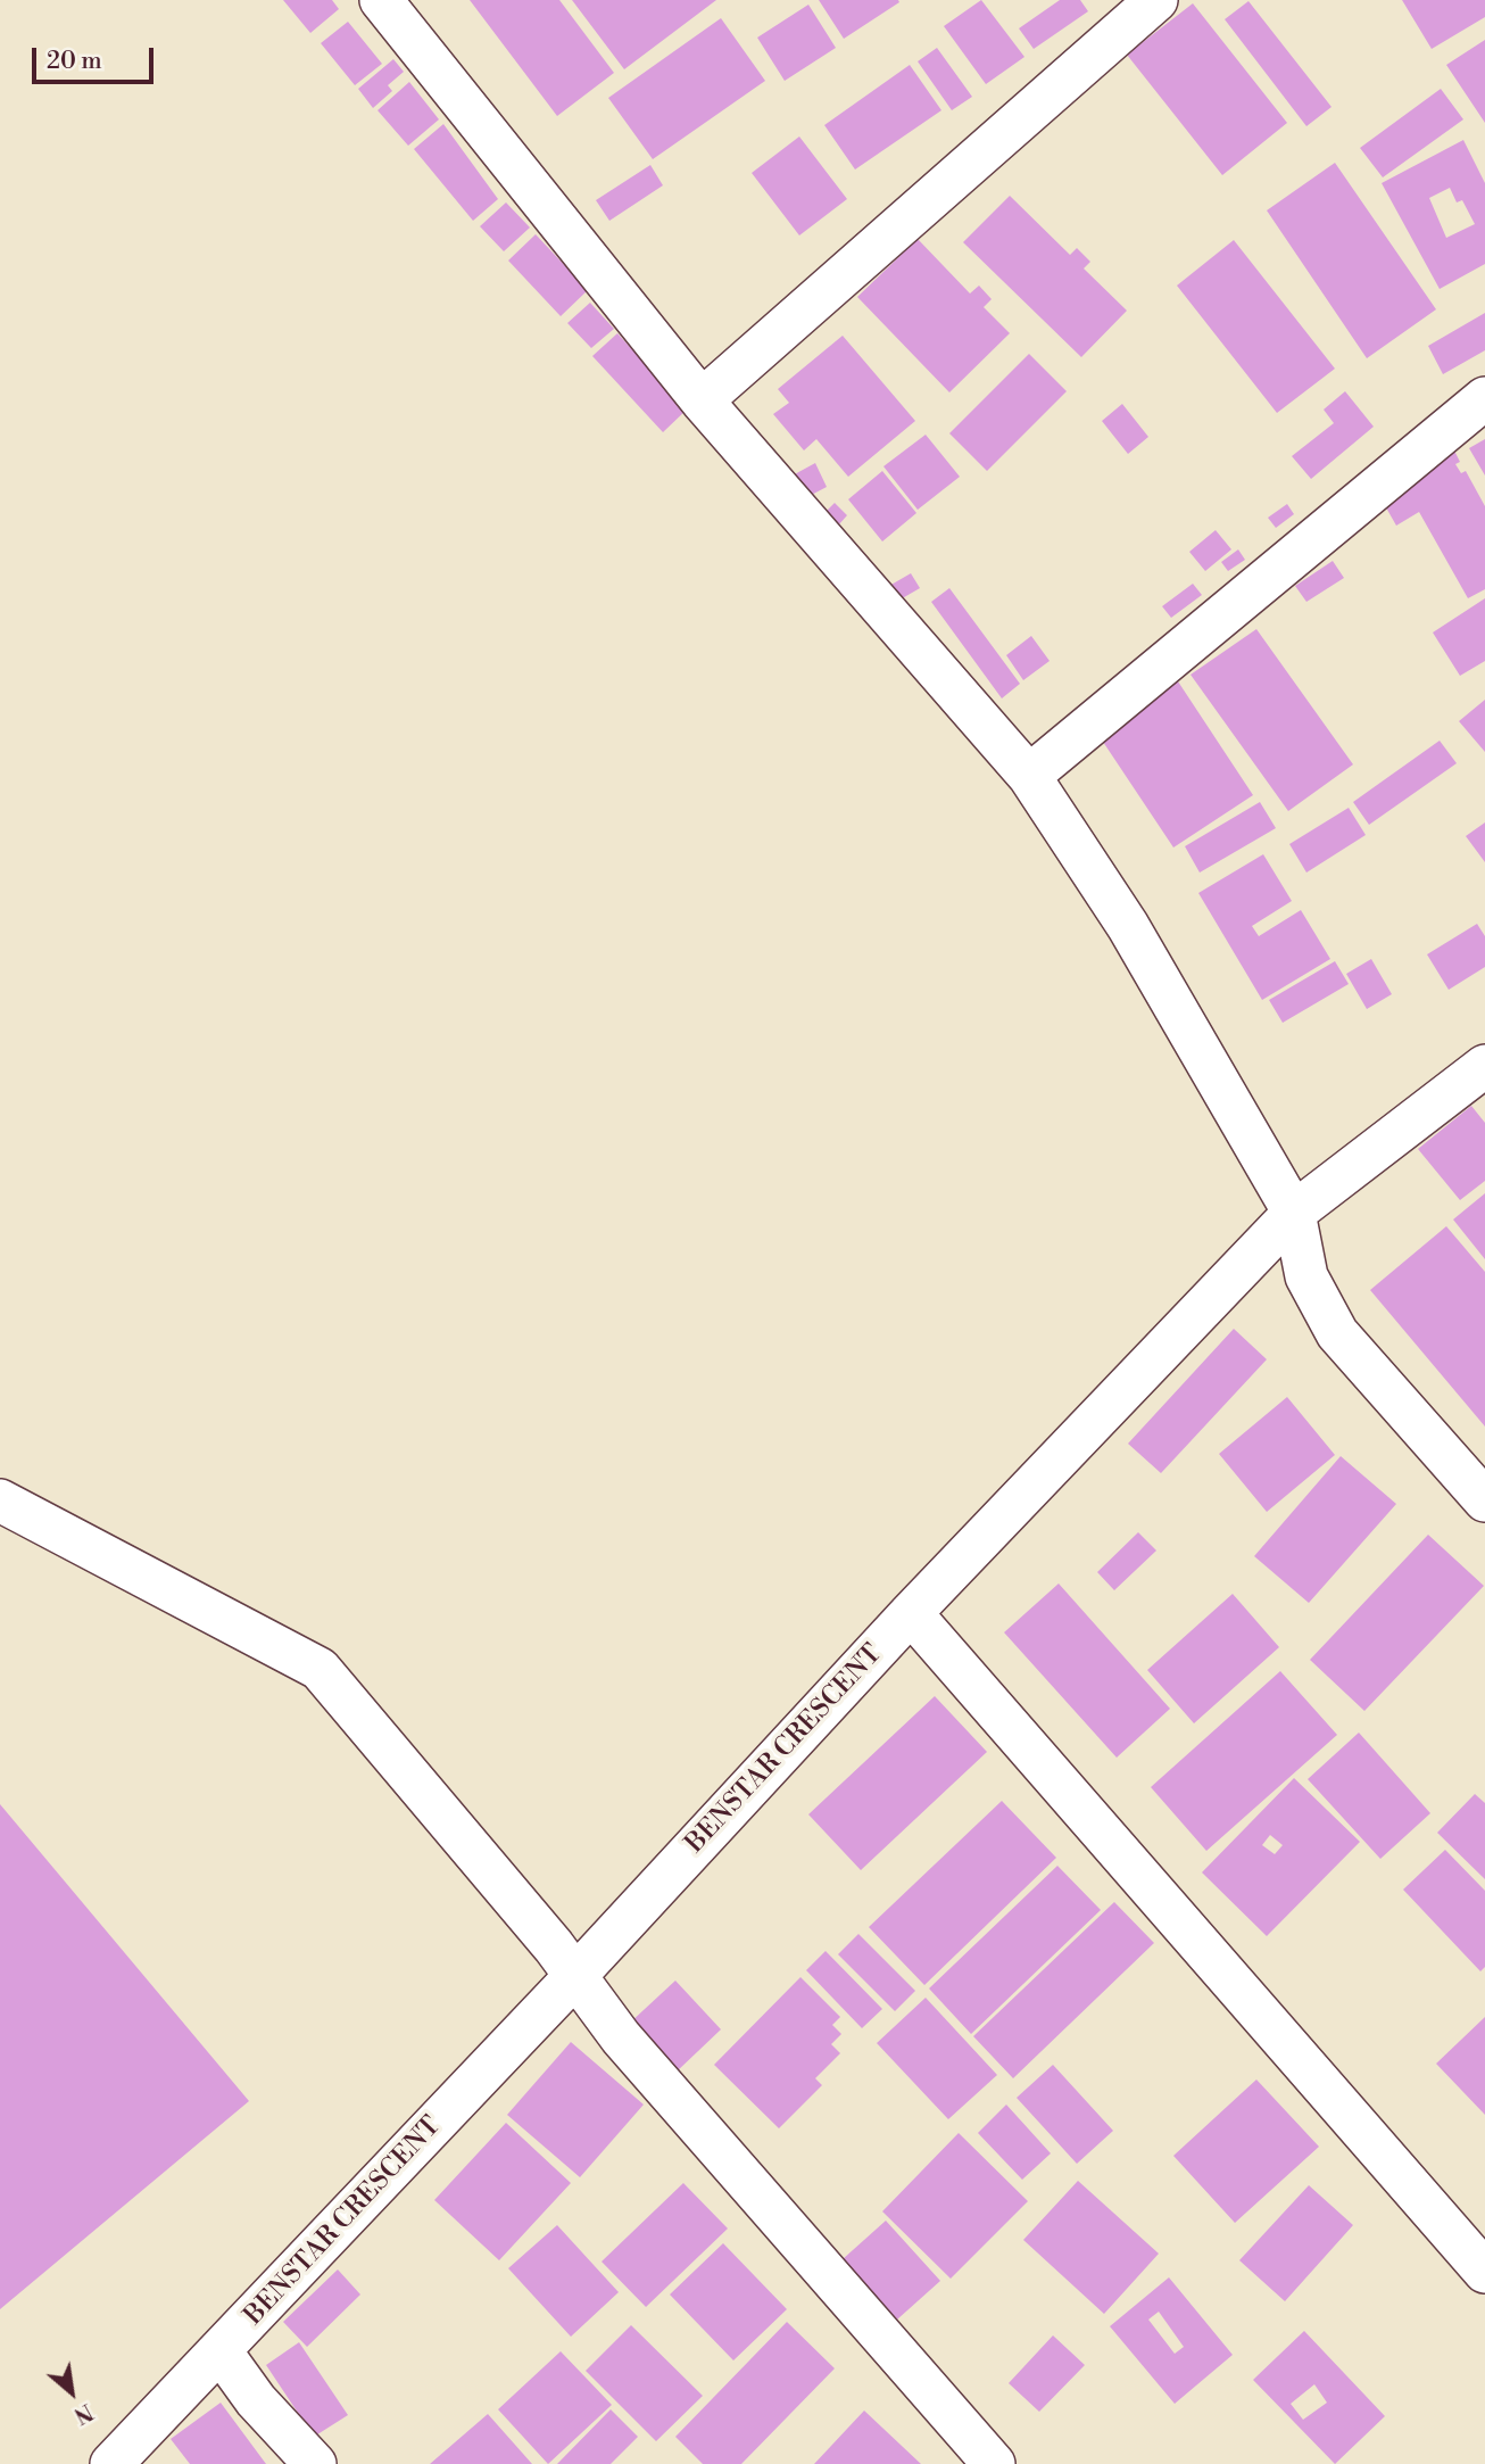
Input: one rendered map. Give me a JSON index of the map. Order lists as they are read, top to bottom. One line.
{"streets":{"street":["BENSTAR CRESCENT"]},"scale_bar":"20 m","north":"bottom right"}
